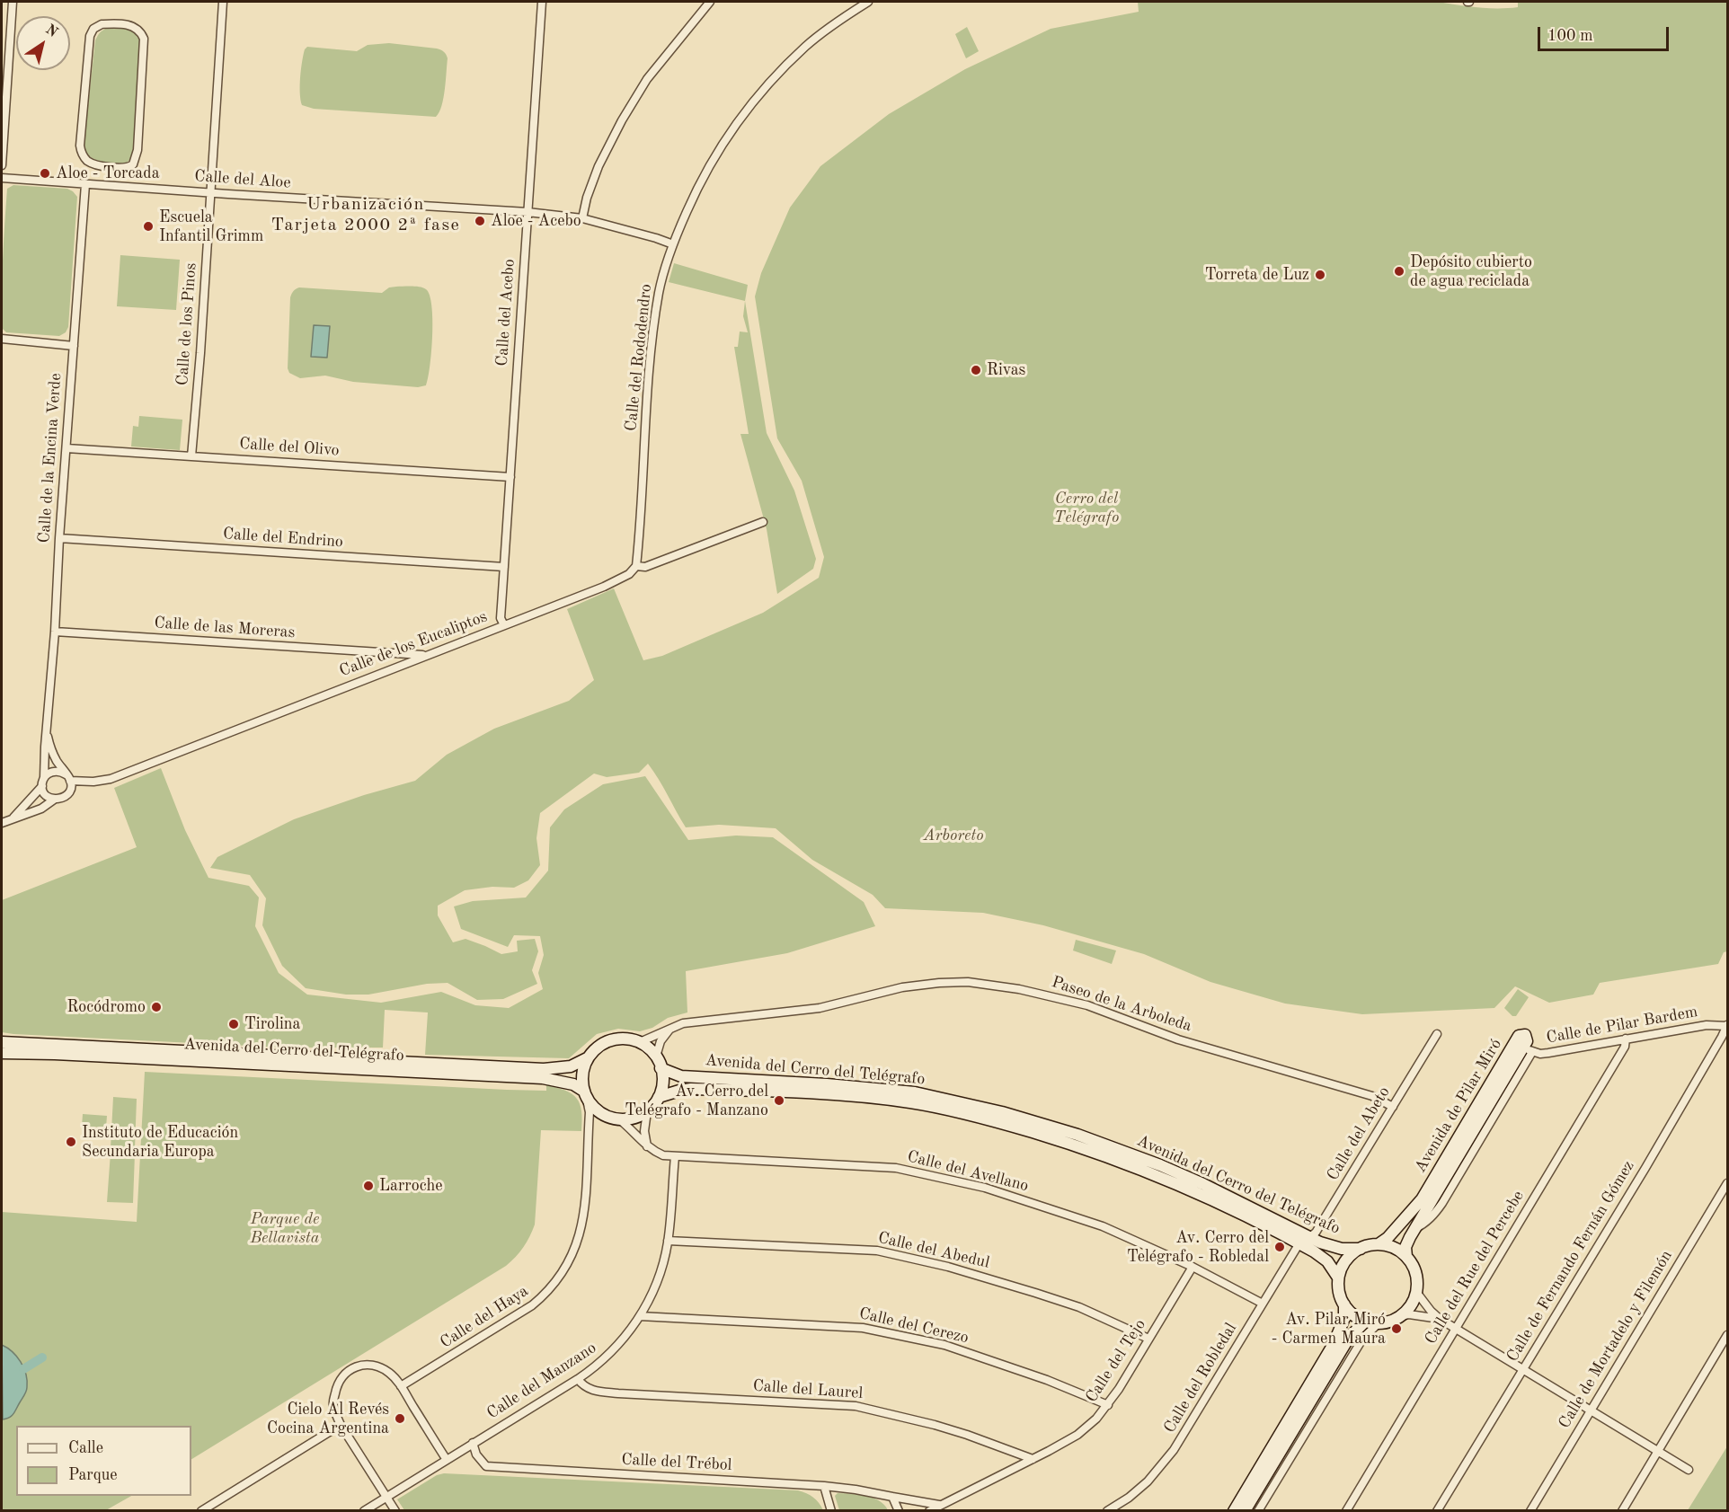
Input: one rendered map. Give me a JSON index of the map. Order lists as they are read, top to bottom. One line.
{"streets":{"street":["Calle del Aloe","Calle del Acebo","Calle de los Pinos","Calle del Rododendro","Calle del Olivo","Calle de la Encina Verde","Calle del Endrino","Calle de las Moreras","Calle de los Eucaliptos","Paseo de la Arboleda","Calle de Pilar Bardem","Avenida del Cerro del Telégrafo","Avenida de Pilar Miró","Calle del Abeto","Calle del Avellano","Calle del Abedul","Calle de Fernando Fernán Gómez","Calle del Rue del Percebe","Calle del Haya","Calle del Cerezo","Calle de Mortadelo y Filemón","Calle del Tejo","Calle del Robledal","Calle del Manzano","Calle del Laurel","Calle del Trébol"]},"crossings":[["Calle del Aloe","Calle del Acebo"],["Calle del Aloe","Calle de los Pinos"],["Calle del Aloe","Calle del Rododendro"],["Calle del Aloe","Calle de la Encina Verde"],["Calle del Acebo","Calle del Olivo"],["Calle del Acebo","Calle del Endrino"],["Calle del Acebo","Calle de los Eucaliptos"],["Calle de los Pinos","Calle del Olivo"],["Calle del Rododendro","Calle de los Eucaliptos"],["Calle del Olivo","Calle de la Encina Verde"],["Calle de la Encina Verde","Calle del Endrino"],["Calle de la Encina Verde","Calle de las Moreras"],["Calle de la Encina Verde","Calle de los Eucaliptos"],["Calle de las Moreras","Calle de los Eucaliptos"],["Paseo de la Arboleda","Avenida del Cerro del Telégrafo"],["Paseo de la Arboleda","Calle del Abeto"],["Paseo de la Arboleda","Calle del Avellano"],["Paseo de la Arboleda","Calle del Haya"],["Calle de Pilar Bardem","Avenida de Pilar Miró"],["Calle de Pilar Bardem","Calle de Fernando Fernán Gómez"],["Calle de Pilar Bardem","Calle del Rue del Percebe"],["Avenida del Cerro del Telégrafo","Avenida de Pilar Miró"],["Avenida del Cerro del Telégrafo","Calle del Abeto"],["Avenida del Cerro del Telégrafo","Calle del Avellano"],["Avenida del Cerro del Telégrafo","Calle del Haya"],["Avenida del Cerro del Telégrafo","Calle del Robledal"],["Calle del Abeto","Calle del Robledal"],["Calle del Avellano","Calle del Haya"],["Calle del Avellano","Calle del Tejo"],["Calle del Avellano","Calle del Robledal"],["Calle del Avellano","Calle del Manzano"],["Calle del Abedul","Calle del Tejo"],["Calle del Abedul","Calle del Manzano"],["Calle del Cerezo","Calle del Tejo"],["Calle del Cerezo","Calle del Manzano"],["Calle del Tejo","Calle del Laurel"],["Calle del Tejo","Calle del Trébol"],["Calle del Manzano","Calle del Laurel"],["Calle del Manzano","Calle del Trébol"]],"districts":["Urbanización Tarjeta 2000 2ª fase"],"parks":["Cerro del Telégrafo","Arboreto","Parque de Bellavista"],"places":["Aloe - Torcada","Aloe - Acebo","Escuela Infantil Grimm","Depósito cubierto de agua reciclada","Torreta de Luz","Rivas","Rocódromo","Tirolina","Av. Cerro del Telégrafo - Manzano","Instituto de Educación Secundaria Europa","Larroche","Av. Cerro del Telégrafo - Robledal","Av. Pilar Miró - Carmen Maura","Cielo Al Revés Cocina Argentina"],"legend":["Calle","Parque"],"scale_bar":"100 m","north":"top right"}
